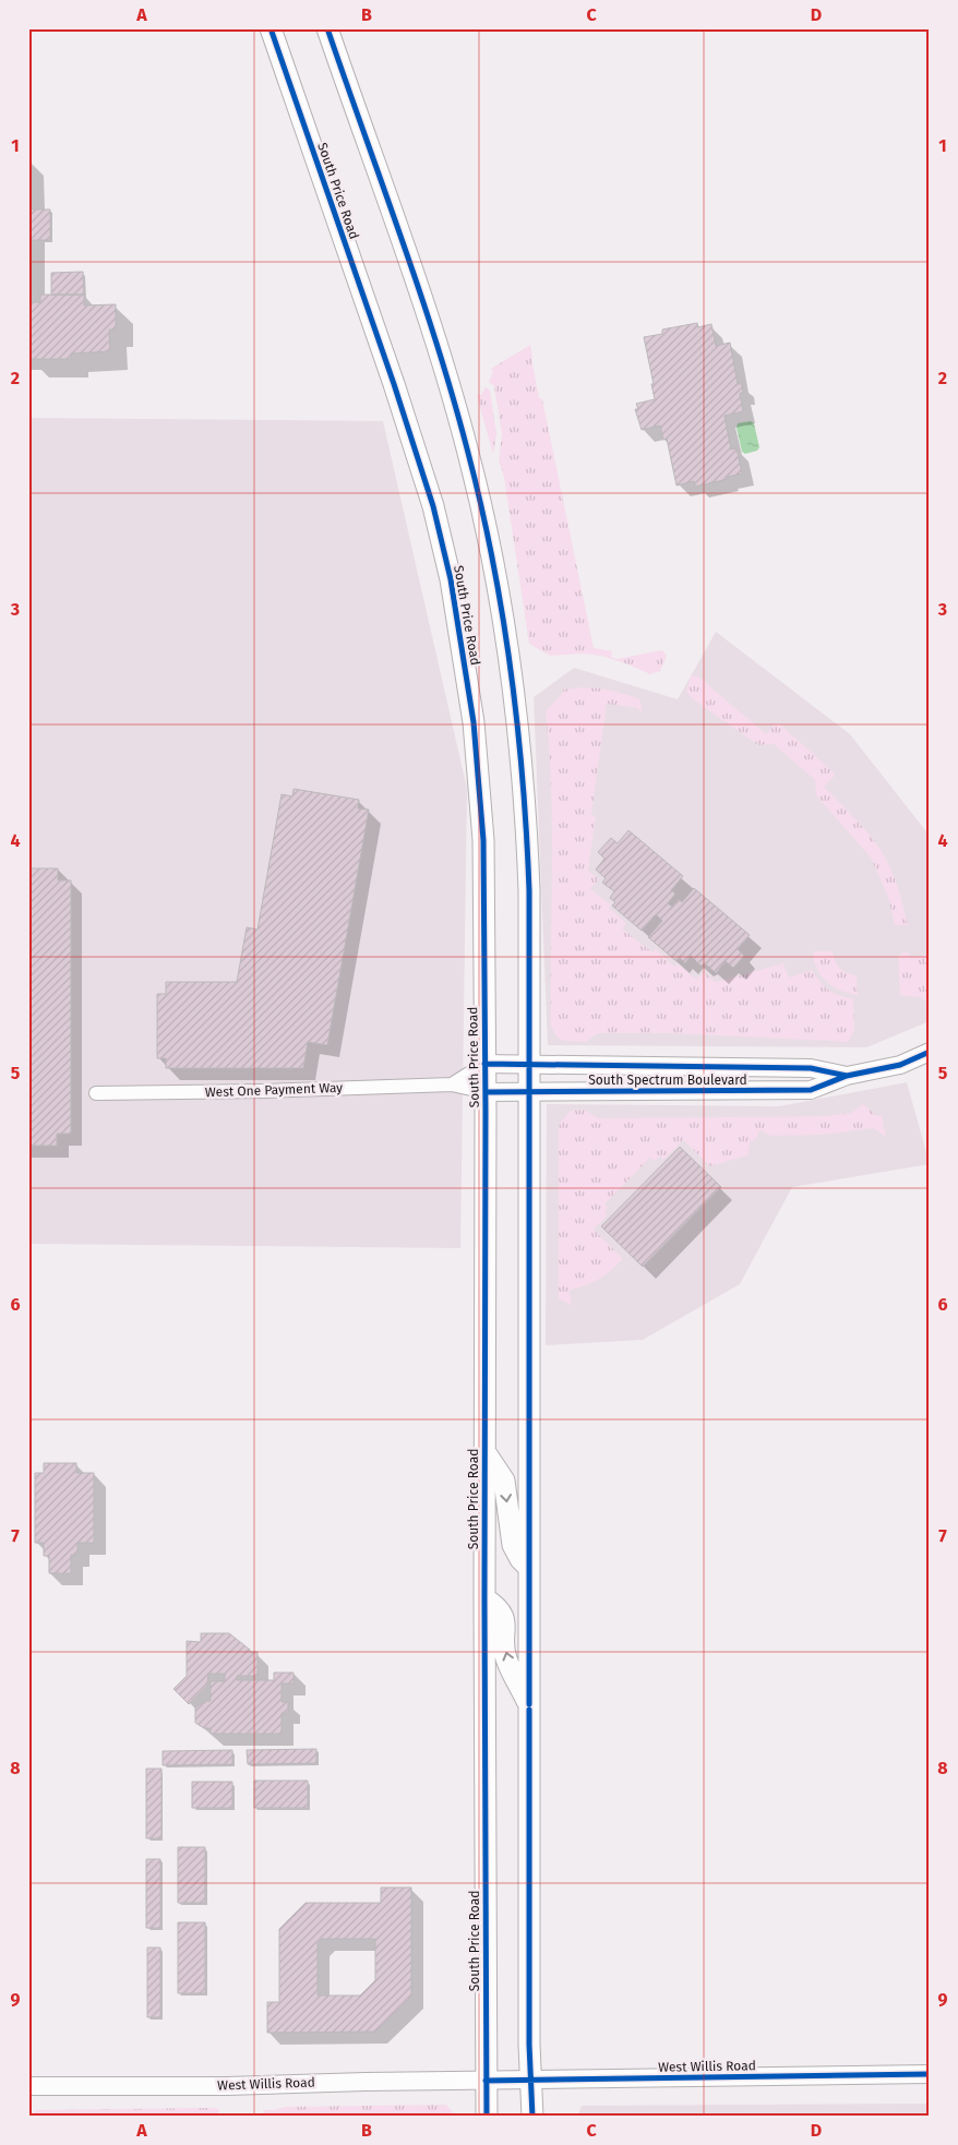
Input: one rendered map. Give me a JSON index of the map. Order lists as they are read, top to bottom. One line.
{"streets":{"main road":["South Price Road"],"street":["South Spectrum Boulevard","West One Payment Way","West Willis Road"]},"crossings":[["South Price Road","South Spectrum Boulevard"],["South Price Road","West One Payment Way"],["South Price Road","West Willis Road"],["South Spectrum Boulevard","West One Payment Way"]],"grid":{"columns":["A","B","C","D"],"rows":["1","2","3","4","5","6","7","8","9"]}}
